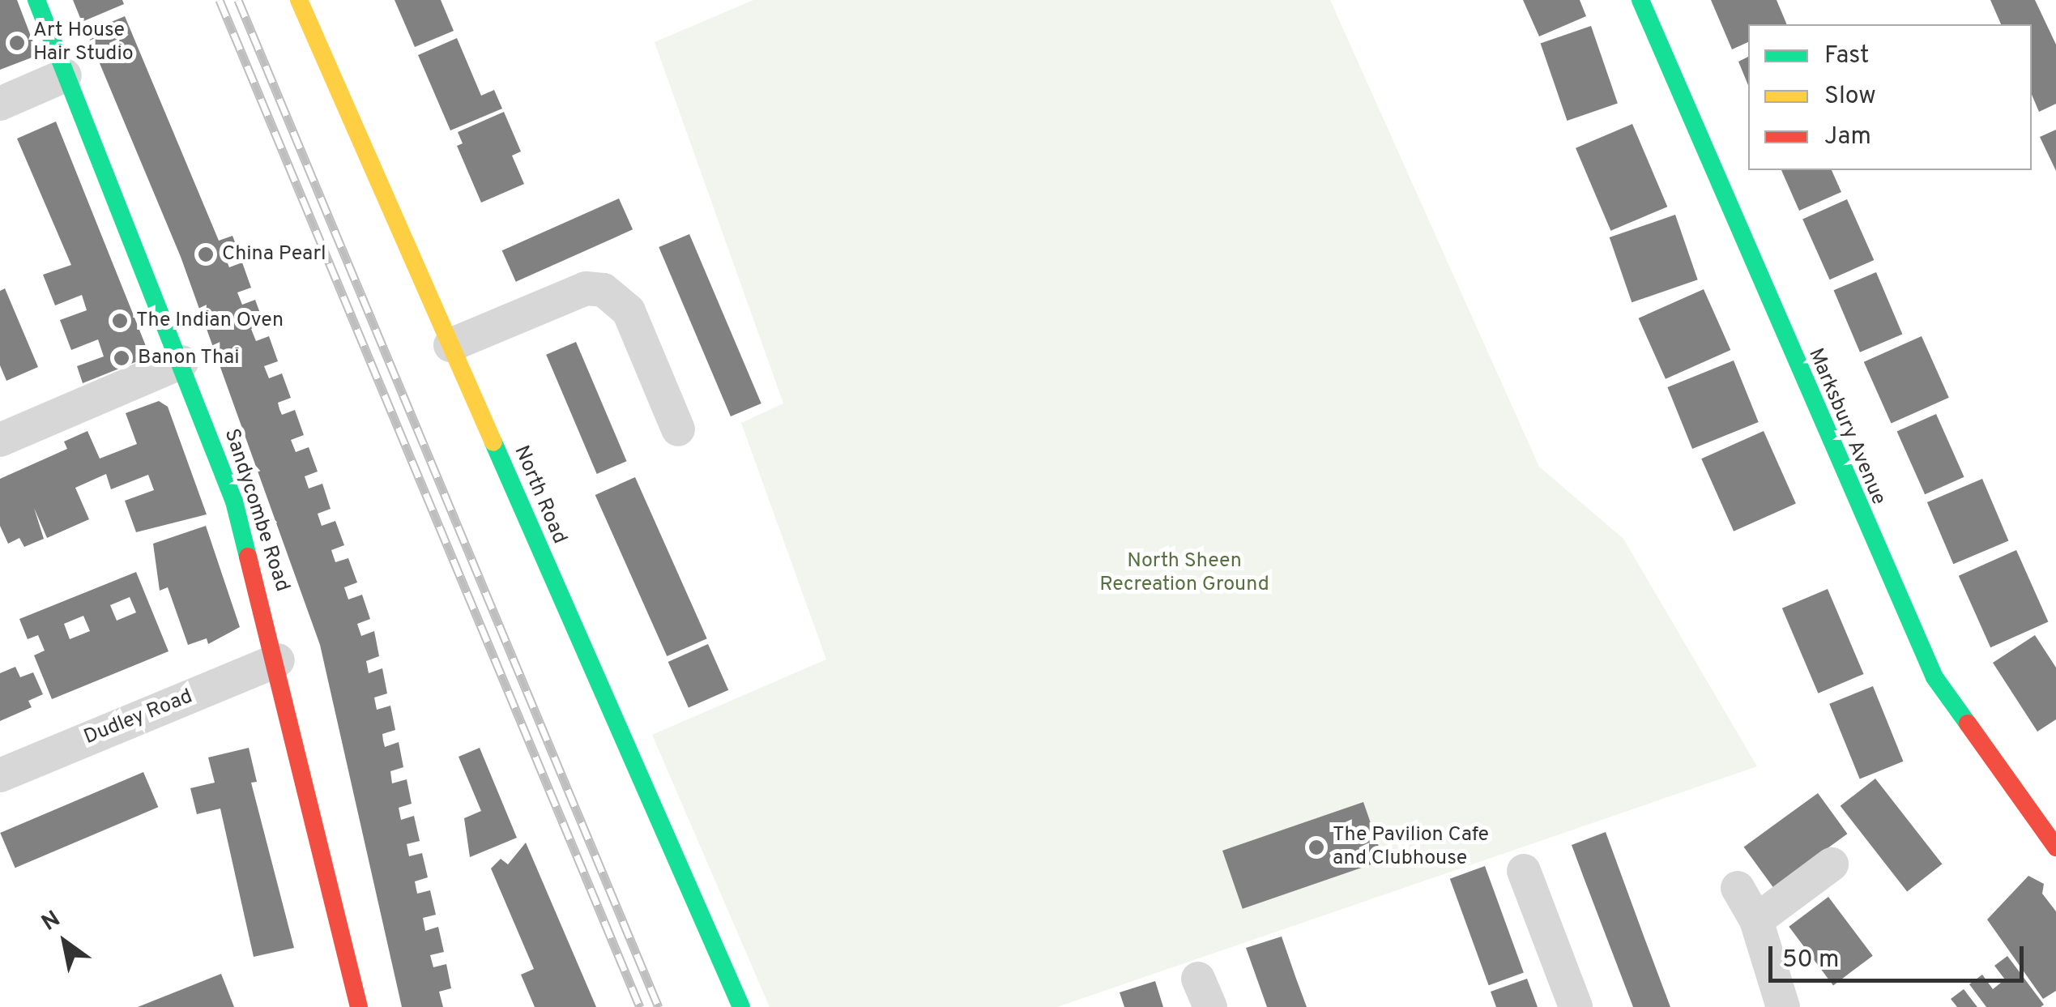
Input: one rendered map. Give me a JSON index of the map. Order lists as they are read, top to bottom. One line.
{"streets":{"street":["Marksbury Avenue","North Road","Sandycombe Road","Dudley Road"]},"crossings":[["Sandycombe Road","Dudley Road"]],"parks":["North Sheen Recreation Ground"],"places":["Art House Hair Studio","China Pearl","The Indian Oven","Banon Thai","The Pavilion Cafe and Clubhouse"],"legend":["Fast","Slow","Jam"],"scale_bar":"50 m","north":"top left"}
